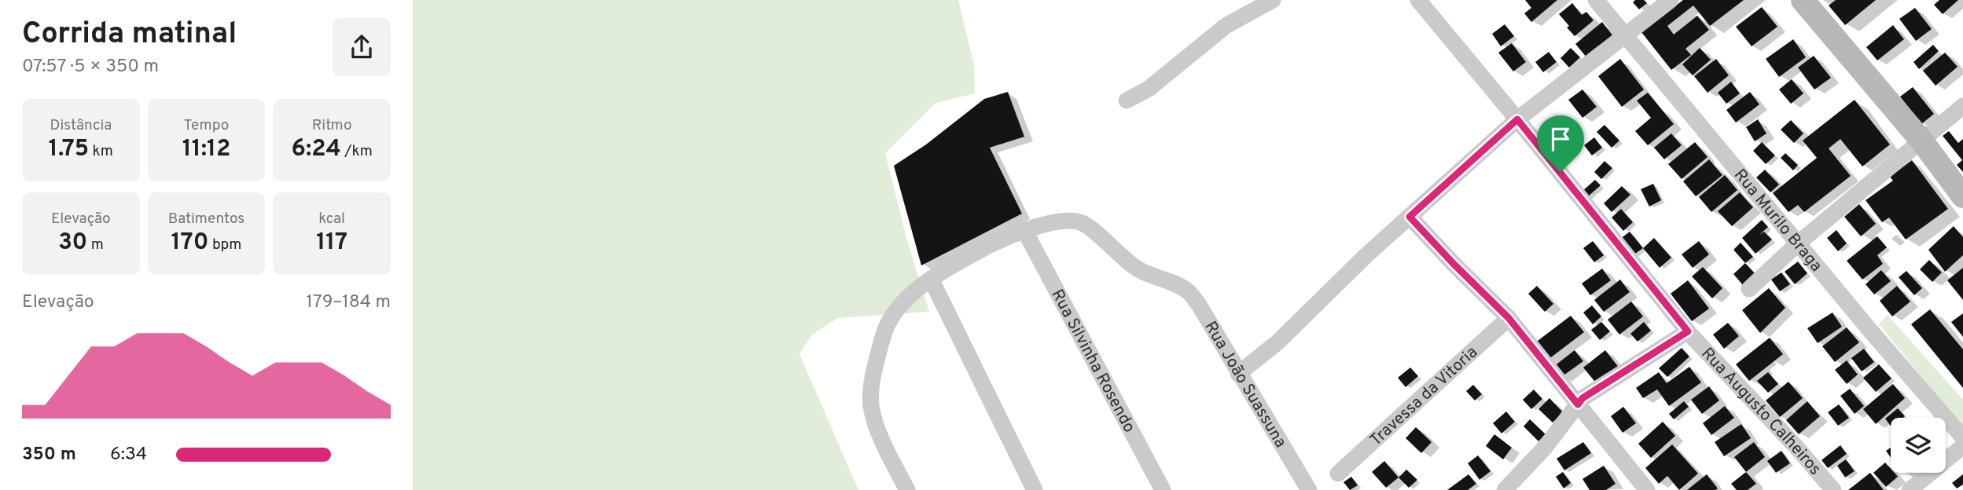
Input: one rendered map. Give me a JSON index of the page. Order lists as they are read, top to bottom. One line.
{"streets":{"street":["Rua Murilo Braga","Rua Silvinha Rosendo","Rua João Suassuna","Travessa da Vitoria","Rua Augusto Calheiros"]},"crossings":[["Rua Silvinha Rosendo","Rua João Suassuna"]],"page":{"heading":["Corrida matinal","07:57 · 5 × 350 m"],"stats":[["Distância","1.75 km"],["Tempo","11:12"],["Ritmo","6:24 /km"],["Elevação","30 m"],["Batimentos","170 bpm"],["kcal","117"]],"chart":["Elevação","179–184 m"],"list":[{"name":"350 m","note":"6:34"}]}}
